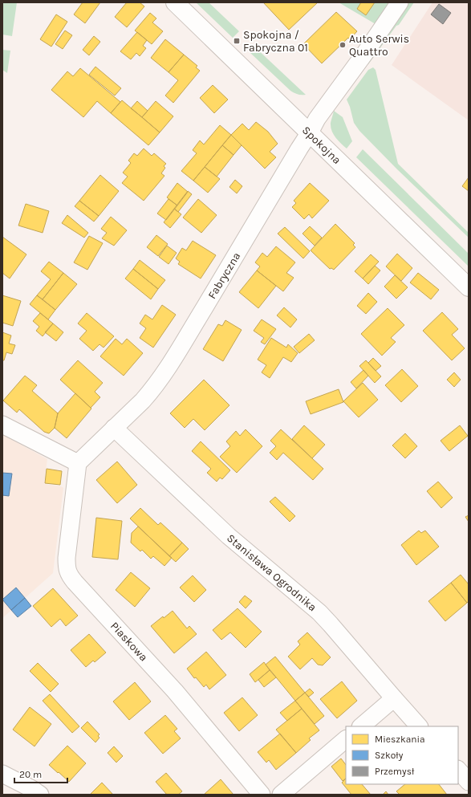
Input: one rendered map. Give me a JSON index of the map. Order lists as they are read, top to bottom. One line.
{"streets":{"street":["Spokojna","Fabryczna","Stanisława Ogrodnika","Piaskowa"]},"crossings":[["Spokojna","Fabryczna"],["Fabryczna","Stanisława Ogrodnika"],["Fabryczna","Piaskowa"]],"places":{"transit":["Spokojna / Fabryczna 01"],"other":["Auto Serwis Quattro"]},"legend":["Mieszkania","Szkoły","Przemysł"],"scale_bar":"20 m"}
